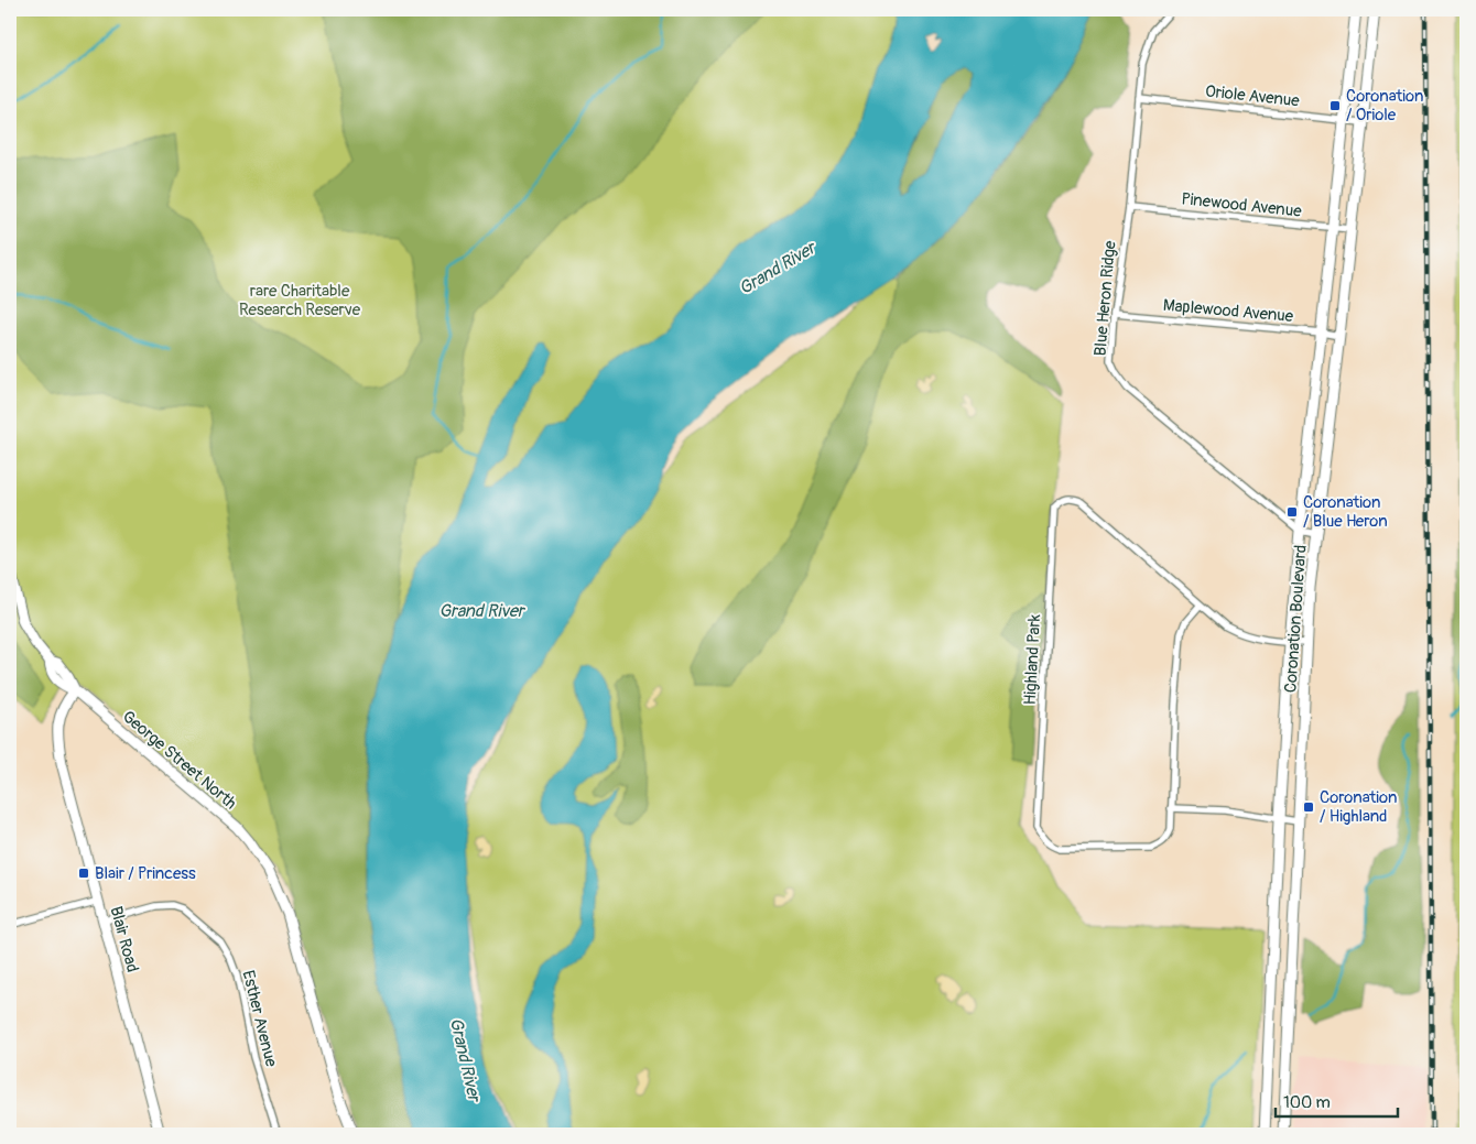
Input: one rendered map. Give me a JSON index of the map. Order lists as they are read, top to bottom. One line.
{"streets":{"main road":["Coronation Boulevard","George Street North","Blair Road"],"street":["Oriole Avenue","Pinewood Avenue","Blue Heron Ridge","Maplewood Avenue","Highland Park","Esther Avenue"]},"crossings":[["Oriole Avenue","Blue Heron Ridge"],["Oriole Avenue","Coronation Boulevard"],["Pinewood Avenue","Blue Heron Ridge"],["Pinewood Avenue","Coronation Boulevard"],["Blue Heron Ridge","Maplewood Avenue"],["Blue Heron Ridge","Coronation Boulevard"],["Maplewood Avenue","Coronation Boulevard"],["Coronation Boulevard","Highland Park"],["George Street North","Blair Road"],["Blair Road","Esther Avenue"]],"water":["Grand River"],"parks":["rare Charitable Research Reserve"],"places":{"transit":["Coronation / Oriole","Coronation / Blue Heron","Coronation / Highland","Blair / Princess"]},"scale_bar":"100 m"}
